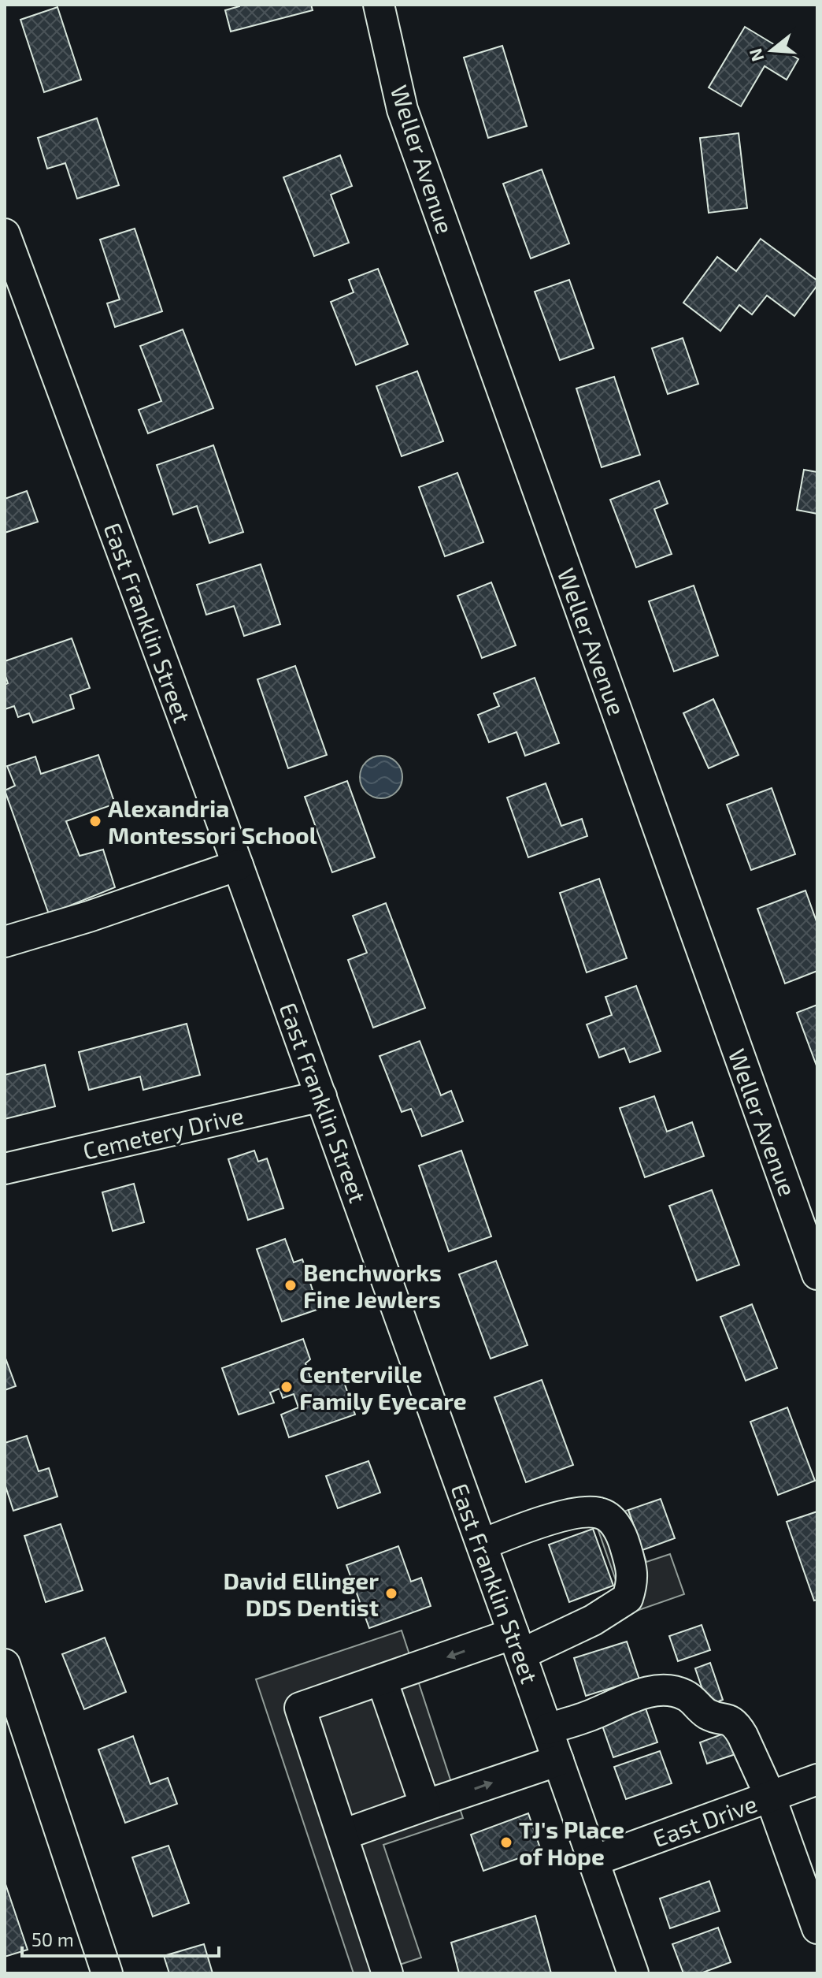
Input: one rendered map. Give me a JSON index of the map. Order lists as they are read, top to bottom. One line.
{"streets":{"street":["Weller Avenue","East Franklin Street","Cemetery Drive","East Drive"]},"crossings":[["East Franklin Street","Cemetery Drive"],["East Franklin Street","East Drive"]],"places":["Alexandria Montessori School","Benchworks Fine Jewlers","Centerville Family Eyecare","David Ellinger DDS Dentist","TJ's Place of Hope"],"scale_bar":"50 m","north":"left"}
